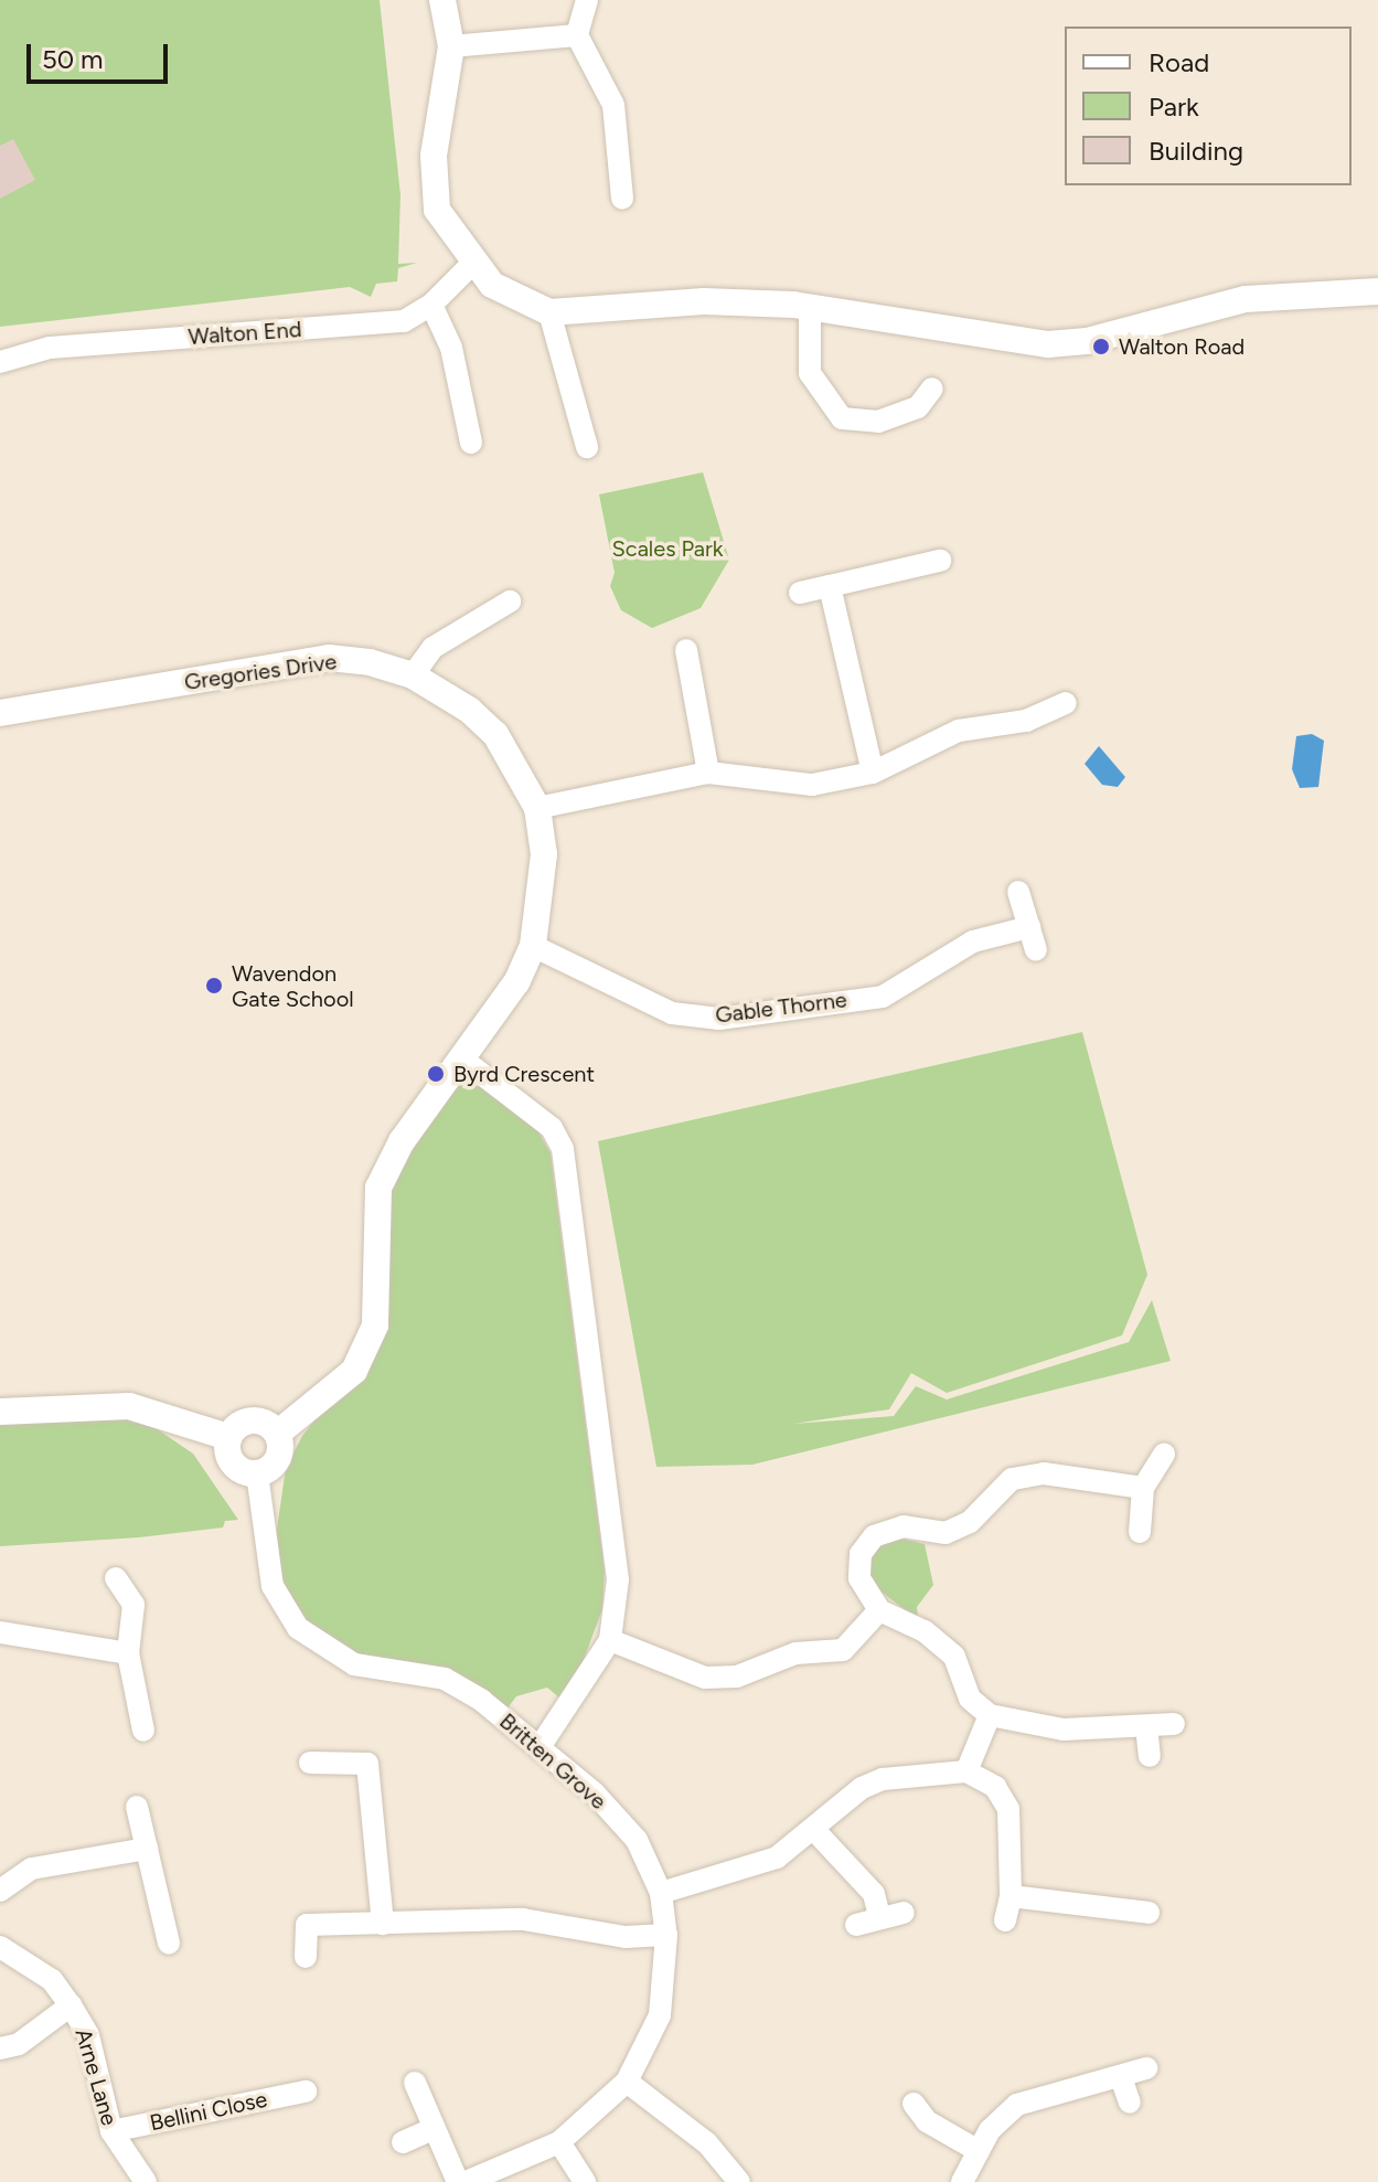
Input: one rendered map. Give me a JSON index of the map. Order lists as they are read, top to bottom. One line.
{"streets":{"street":["Walton End","Gregories Drive","Gable Thorne","Britten Grove","Arne Lane","Bellini Close"]},"crossings":[["Gregories Drive","Gable Thorne"],["Gregories Drive","Britten Grove"],["Arne Lane","Bellini Close"]],"parks":["Scales Park"],"places":["Walton Road","Wavendon Gate School","Byrd Crescent"],"legend":["Road","Park","Building"],"scale_bar":"50 m"}
